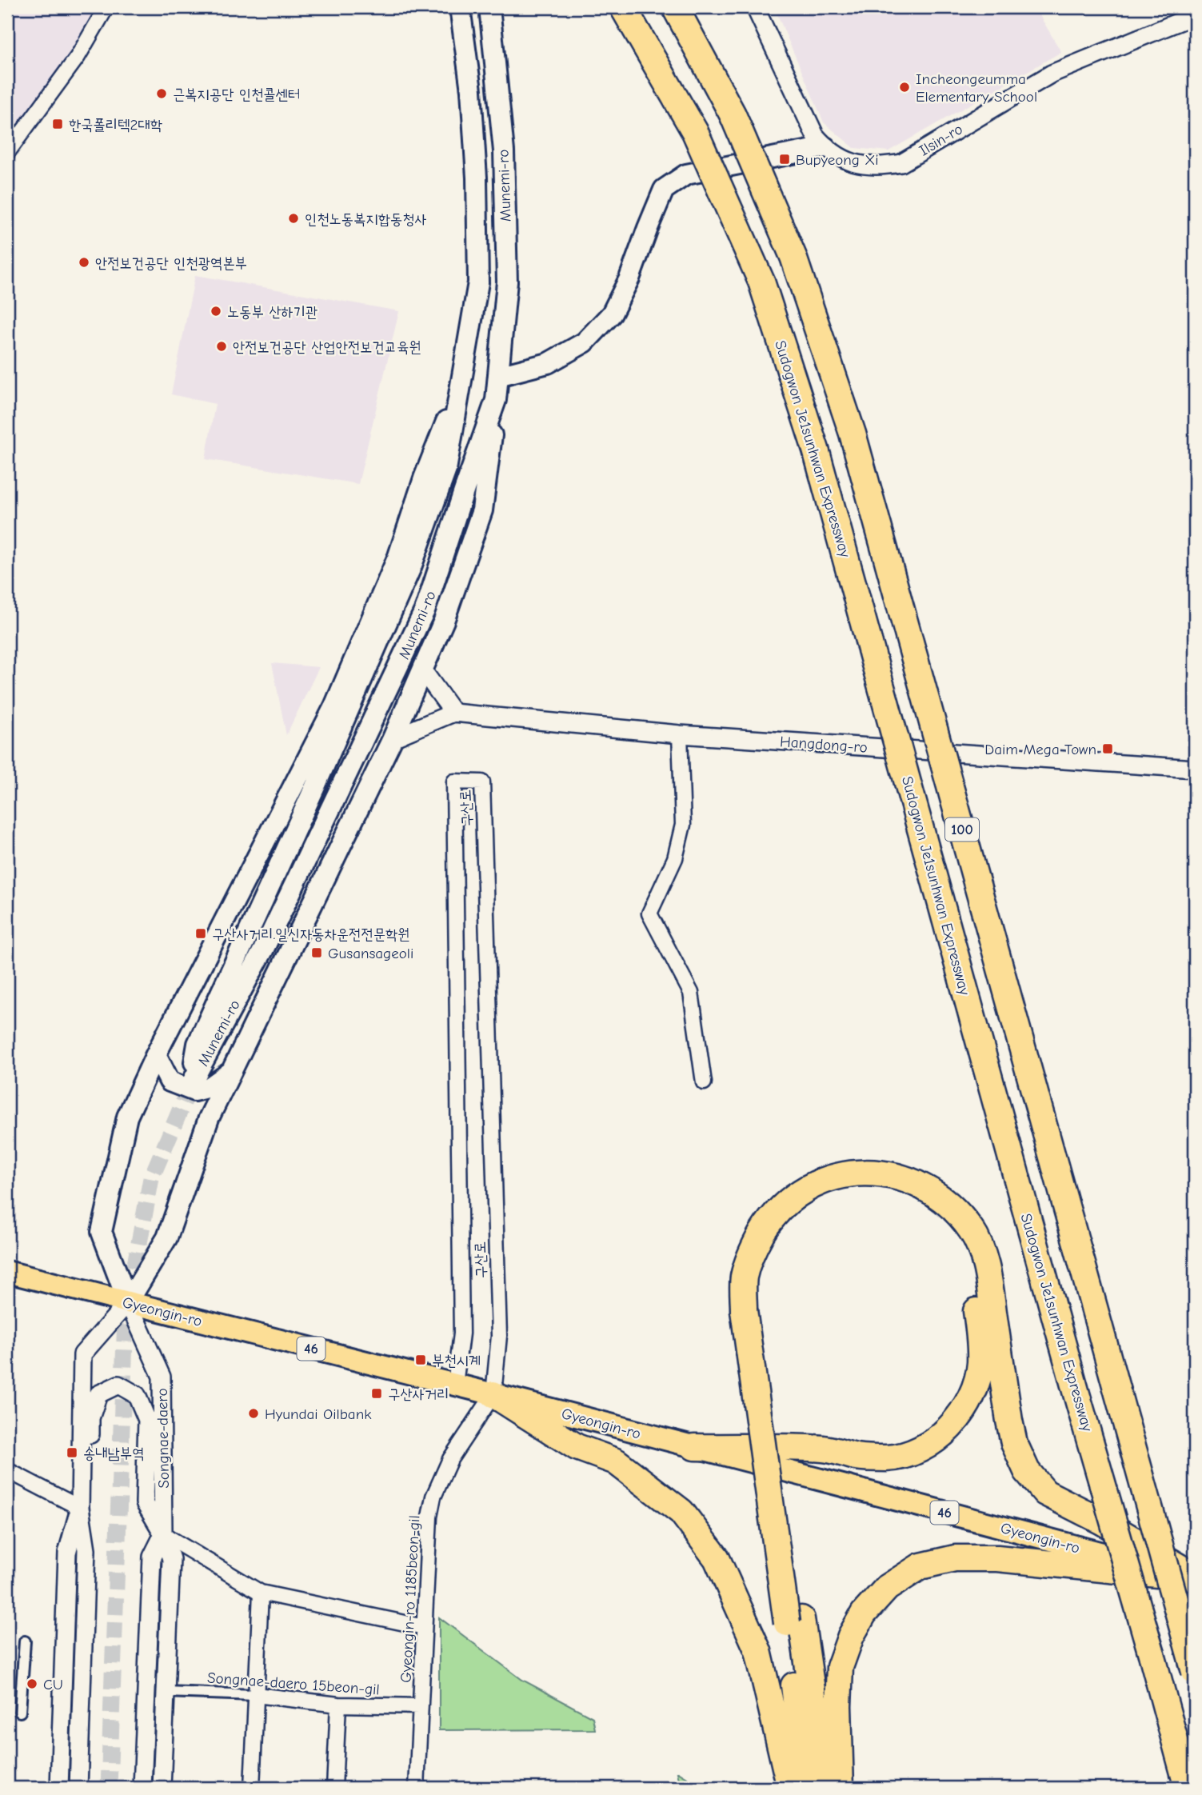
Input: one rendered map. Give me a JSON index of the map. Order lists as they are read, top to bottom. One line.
{"streets":{"highway":["Sudogwon Je1sunhwan Expressway","100"],"main road":["Munemi-ro","Gyeongin-ro","46"],"street":["Ilsin-ro","Hangdong-ro","구산로","Songnae-daero","Gyeongin-ro 1185beon-gil","Songnae-daero 15beon-gil"]},"crossings":[["구산로","Gyeongin-ro"],["구산로","Gyeongin-ro 1185beon-gil"],["Gyeongin-ro","Songnae-daero"],["Gyeongin-ro","Gyeongin-ro 1185beon-gil"],["Songnae-daero","Songnae-daero 15beon-gil"],["Gyeongin-ro 1185beon-gil","Songnae-daero 15beon-gil"]],"places":{"other":["Incheongeumma Elementary School","근복지공단 인천콜센터","인천노동복지합동청사","안전보건공단 인천광역본부","노동부 산하기관","안전보건공단 산업안전보건교육원","Hyundai Oilbank","CU"],"transit":["한국폴리텍2대학","Bupyeong Xi","Daim Mega Town","구산사거리.일신자동차운전전문학원","Gusansageoli","부천시계","구산사거리","송내남부역"]}}
